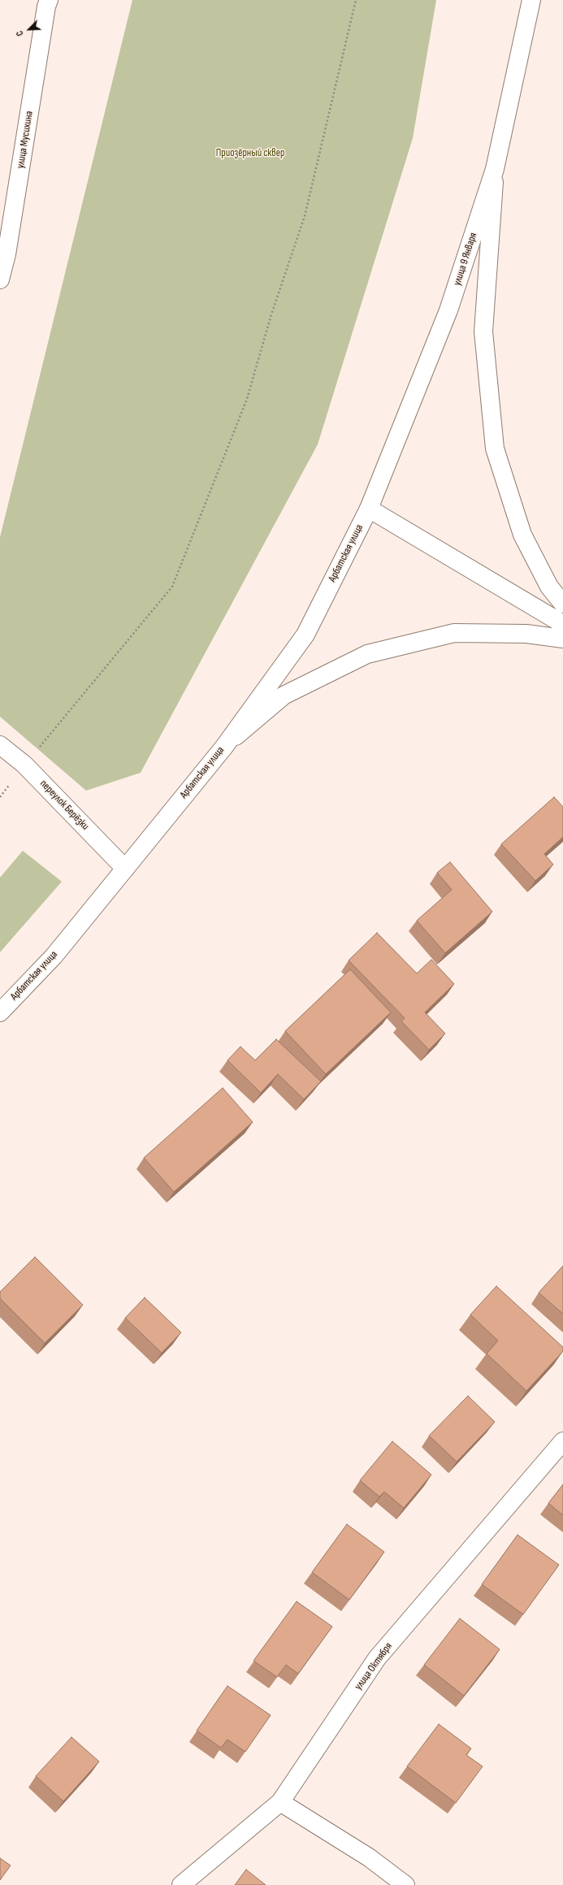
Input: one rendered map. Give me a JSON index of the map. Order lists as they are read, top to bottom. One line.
{"streets":{"street":["улица Мусихина","улица 9 Января","Арбатская улица","переулок Берёзки","улица Октября"]},"crossings":[["улица 9 Января","Арбатская улица"],["Арбатская улица","переулок Берёзки"]],"parks":["Приозёрный сквер"],"north":"bottom left"}
